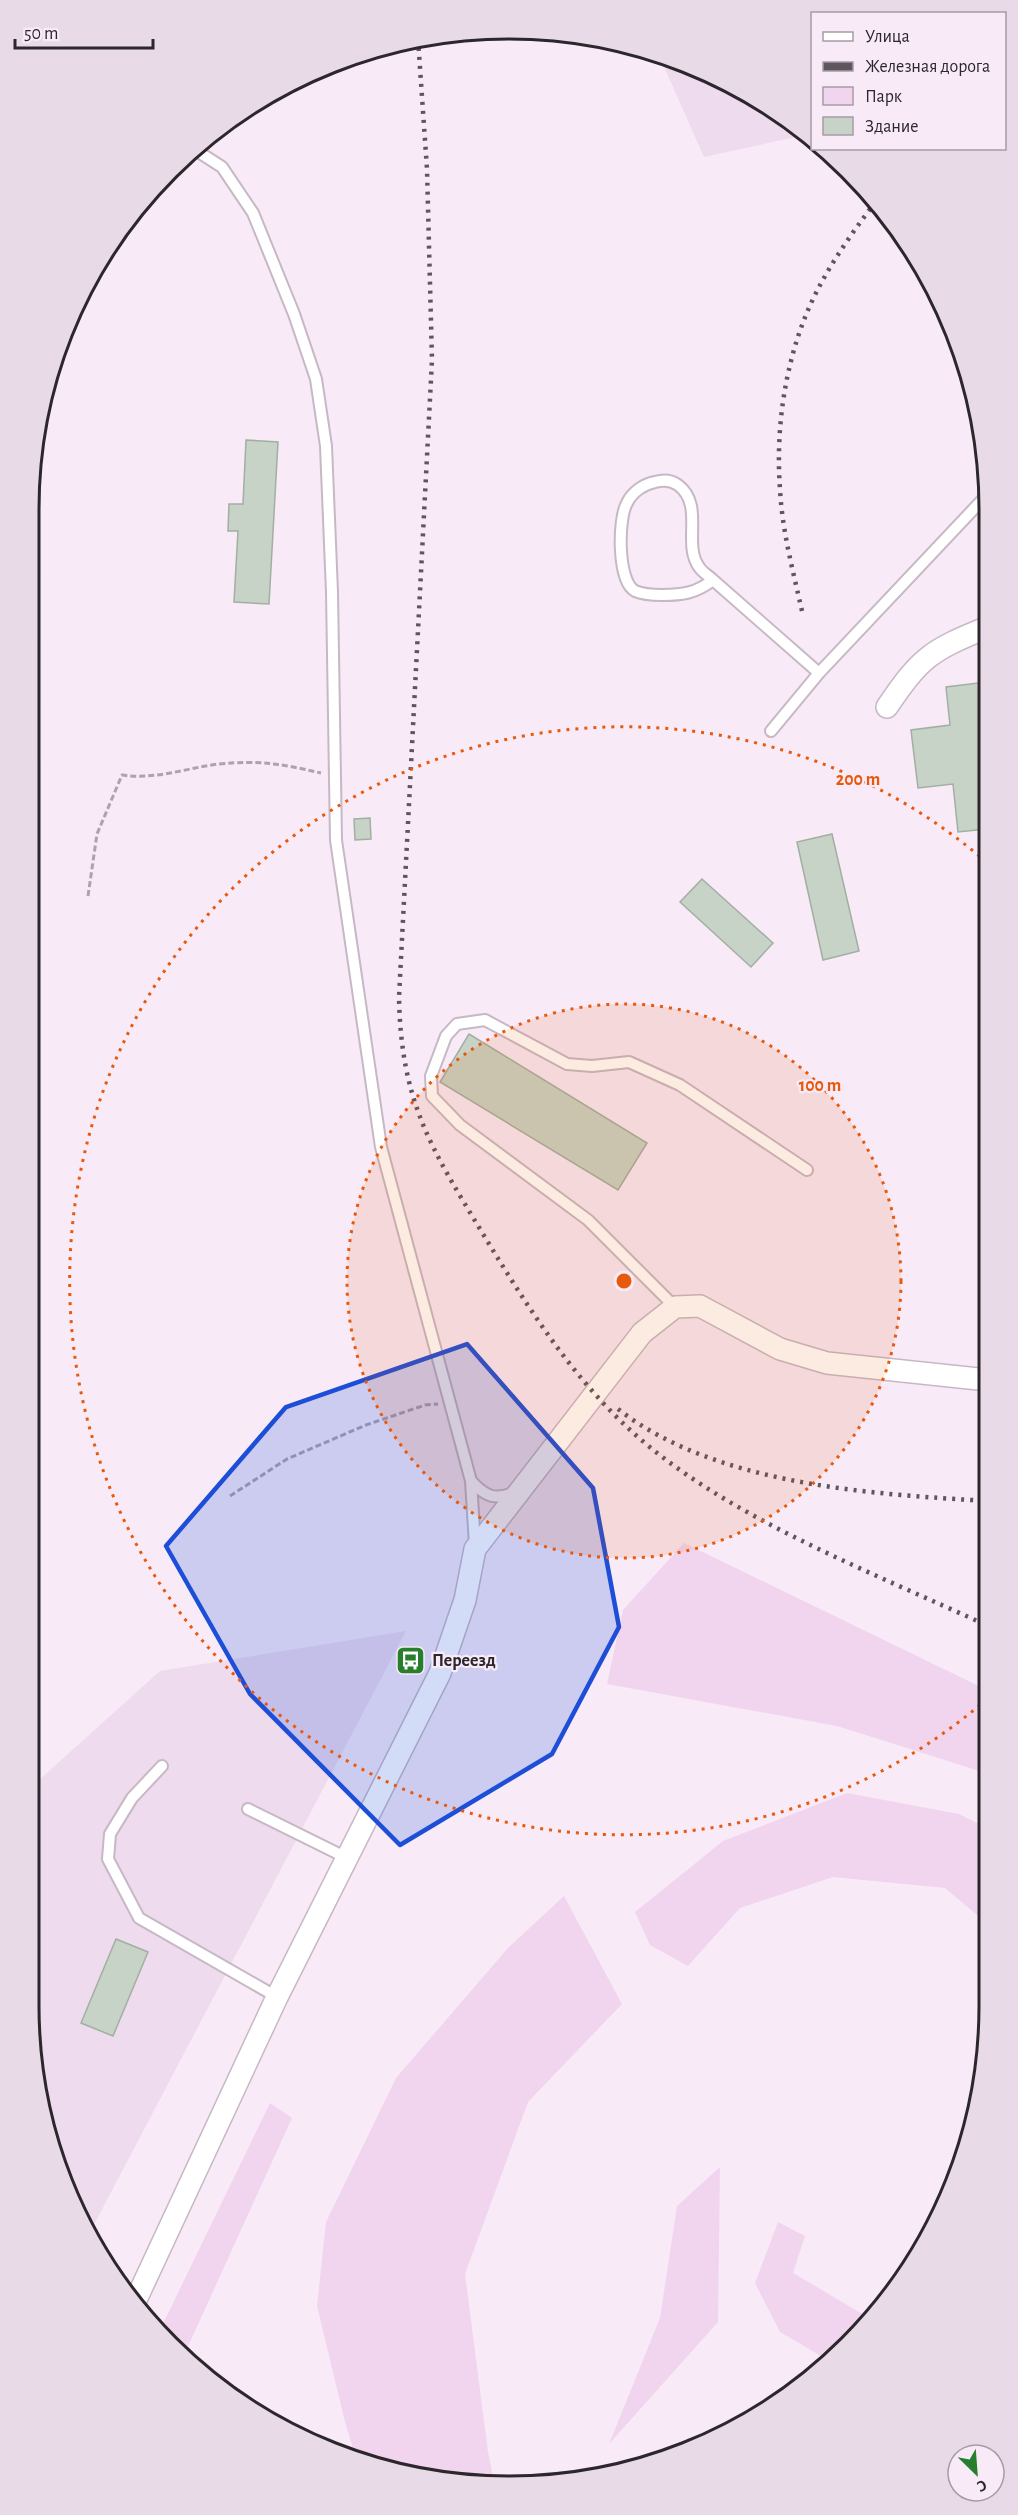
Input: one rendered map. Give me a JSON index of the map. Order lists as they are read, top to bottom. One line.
{"places":{"bus stop":["Переезд"]},"legend":["Улица","Железная дорога","Парк","Здание"],"scale_bar":"50 m","north":"bottom right","rings":["200 m","100 m"]}
